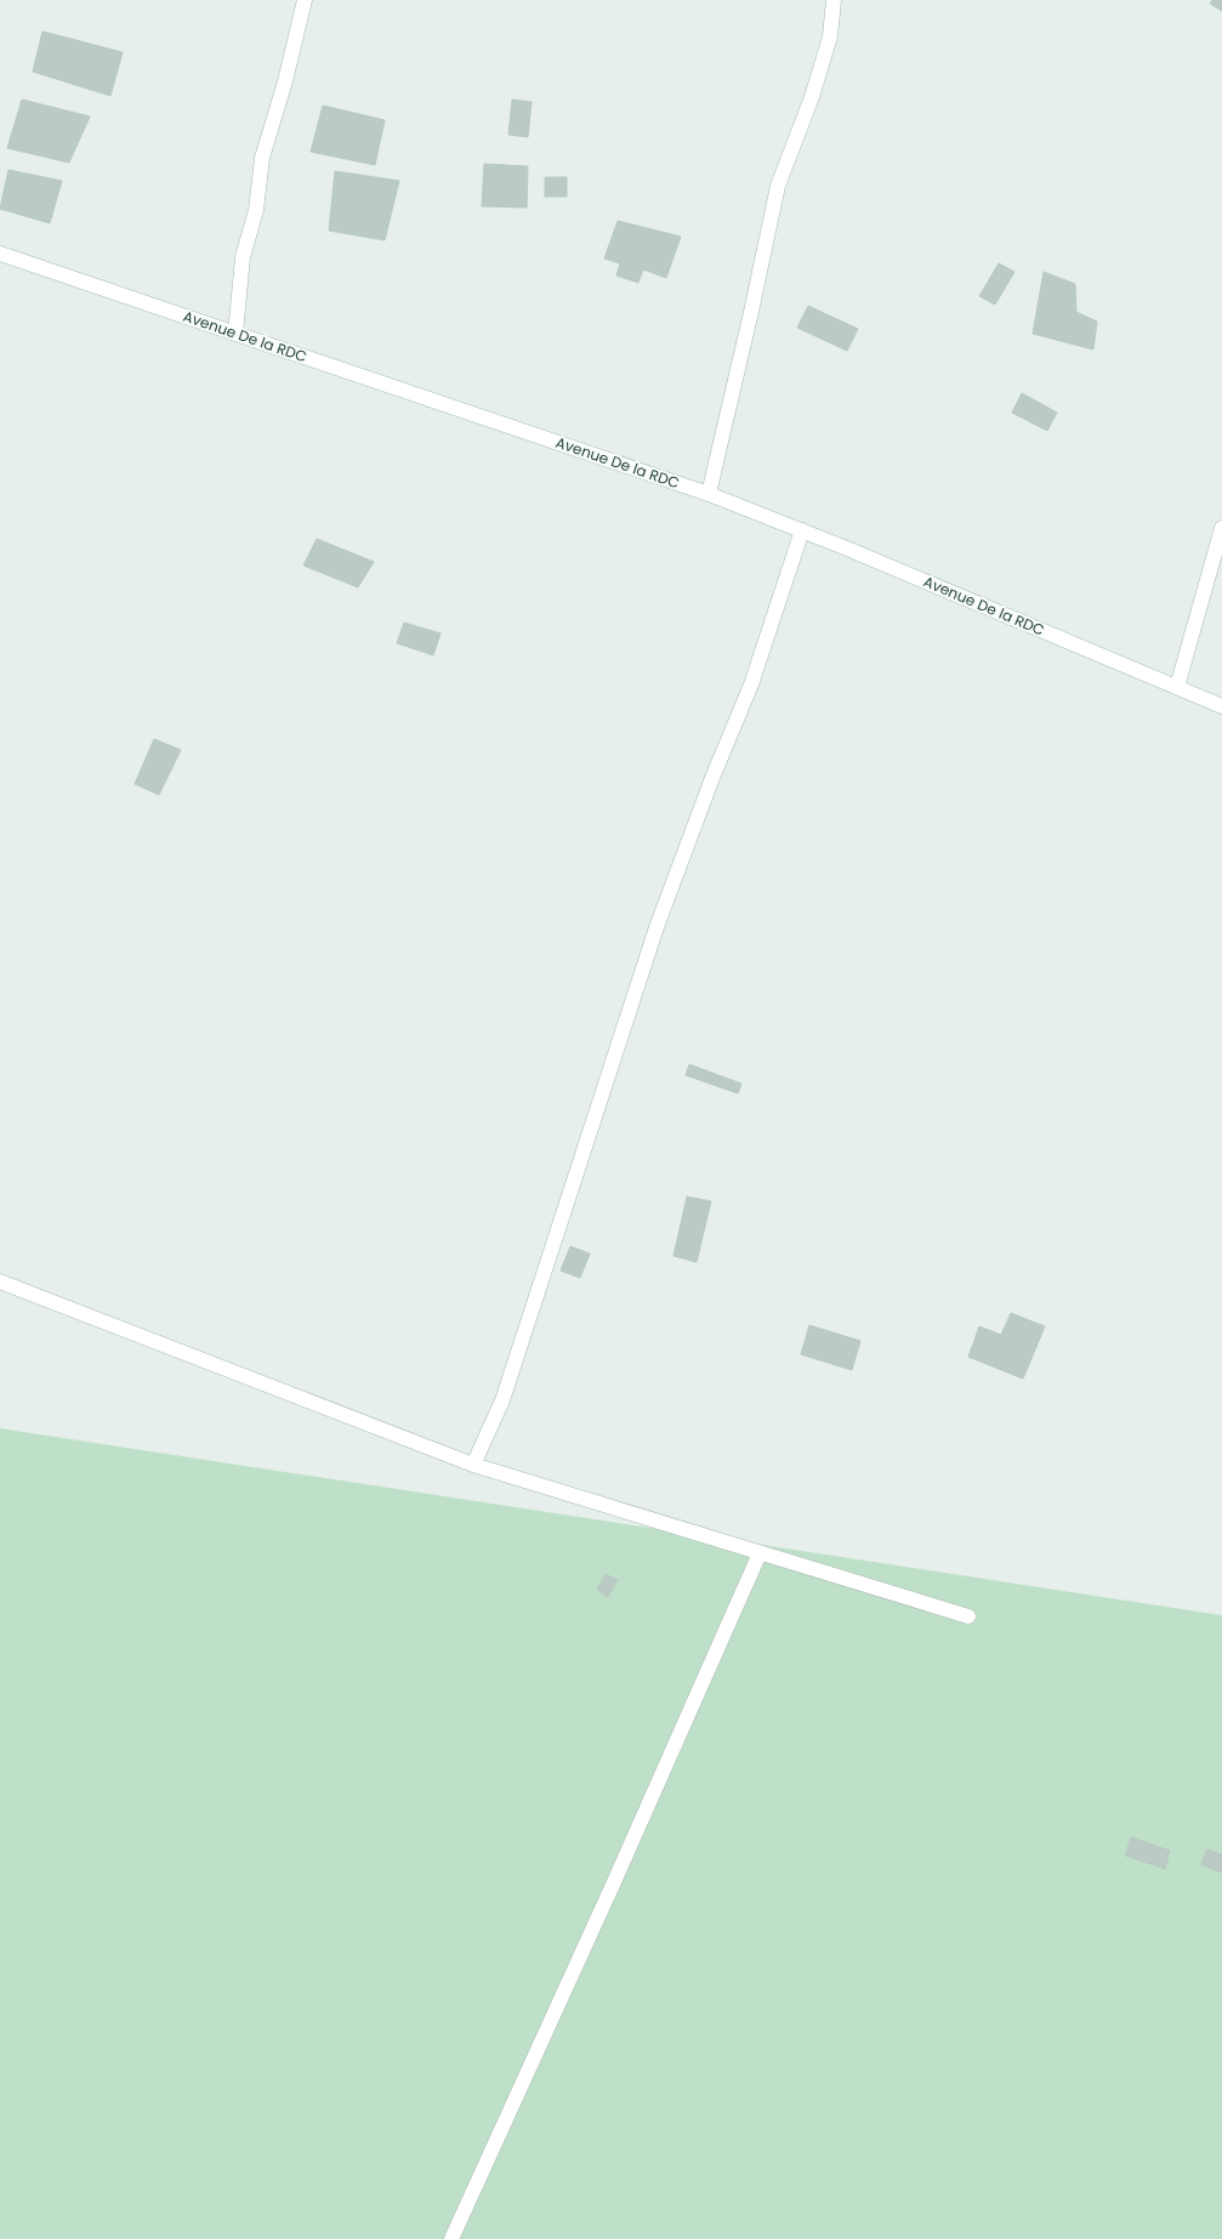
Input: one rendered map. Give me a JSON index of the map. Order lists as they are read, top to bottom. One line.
{"streets":{"street":["Avenue De la RDC"]}}
